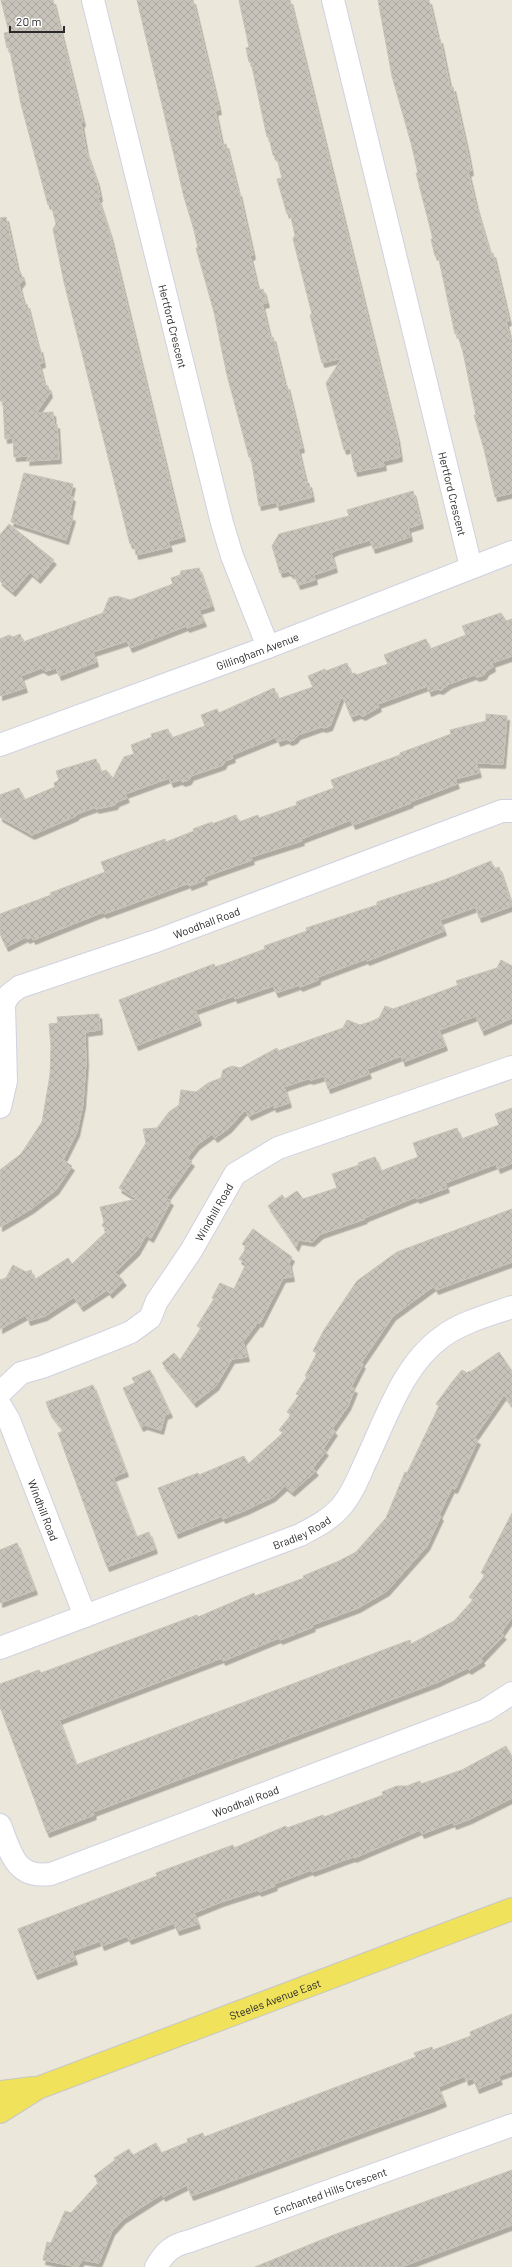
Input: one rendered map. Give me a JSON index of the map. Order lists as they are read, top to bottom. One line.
{"streets":{"main road":["Steeles Avenue East"],"street":["Hertford Crescent","Gillingham Avenue","Woodhall Road","Windhill Road","Bradley Road","Enchanted Hills Crescent"]},"crossings":[["Hertford Crescent","Gillingham Avenue"],["Windhill Road","Bradley Road"]],"scale_bar":"20 m"}
